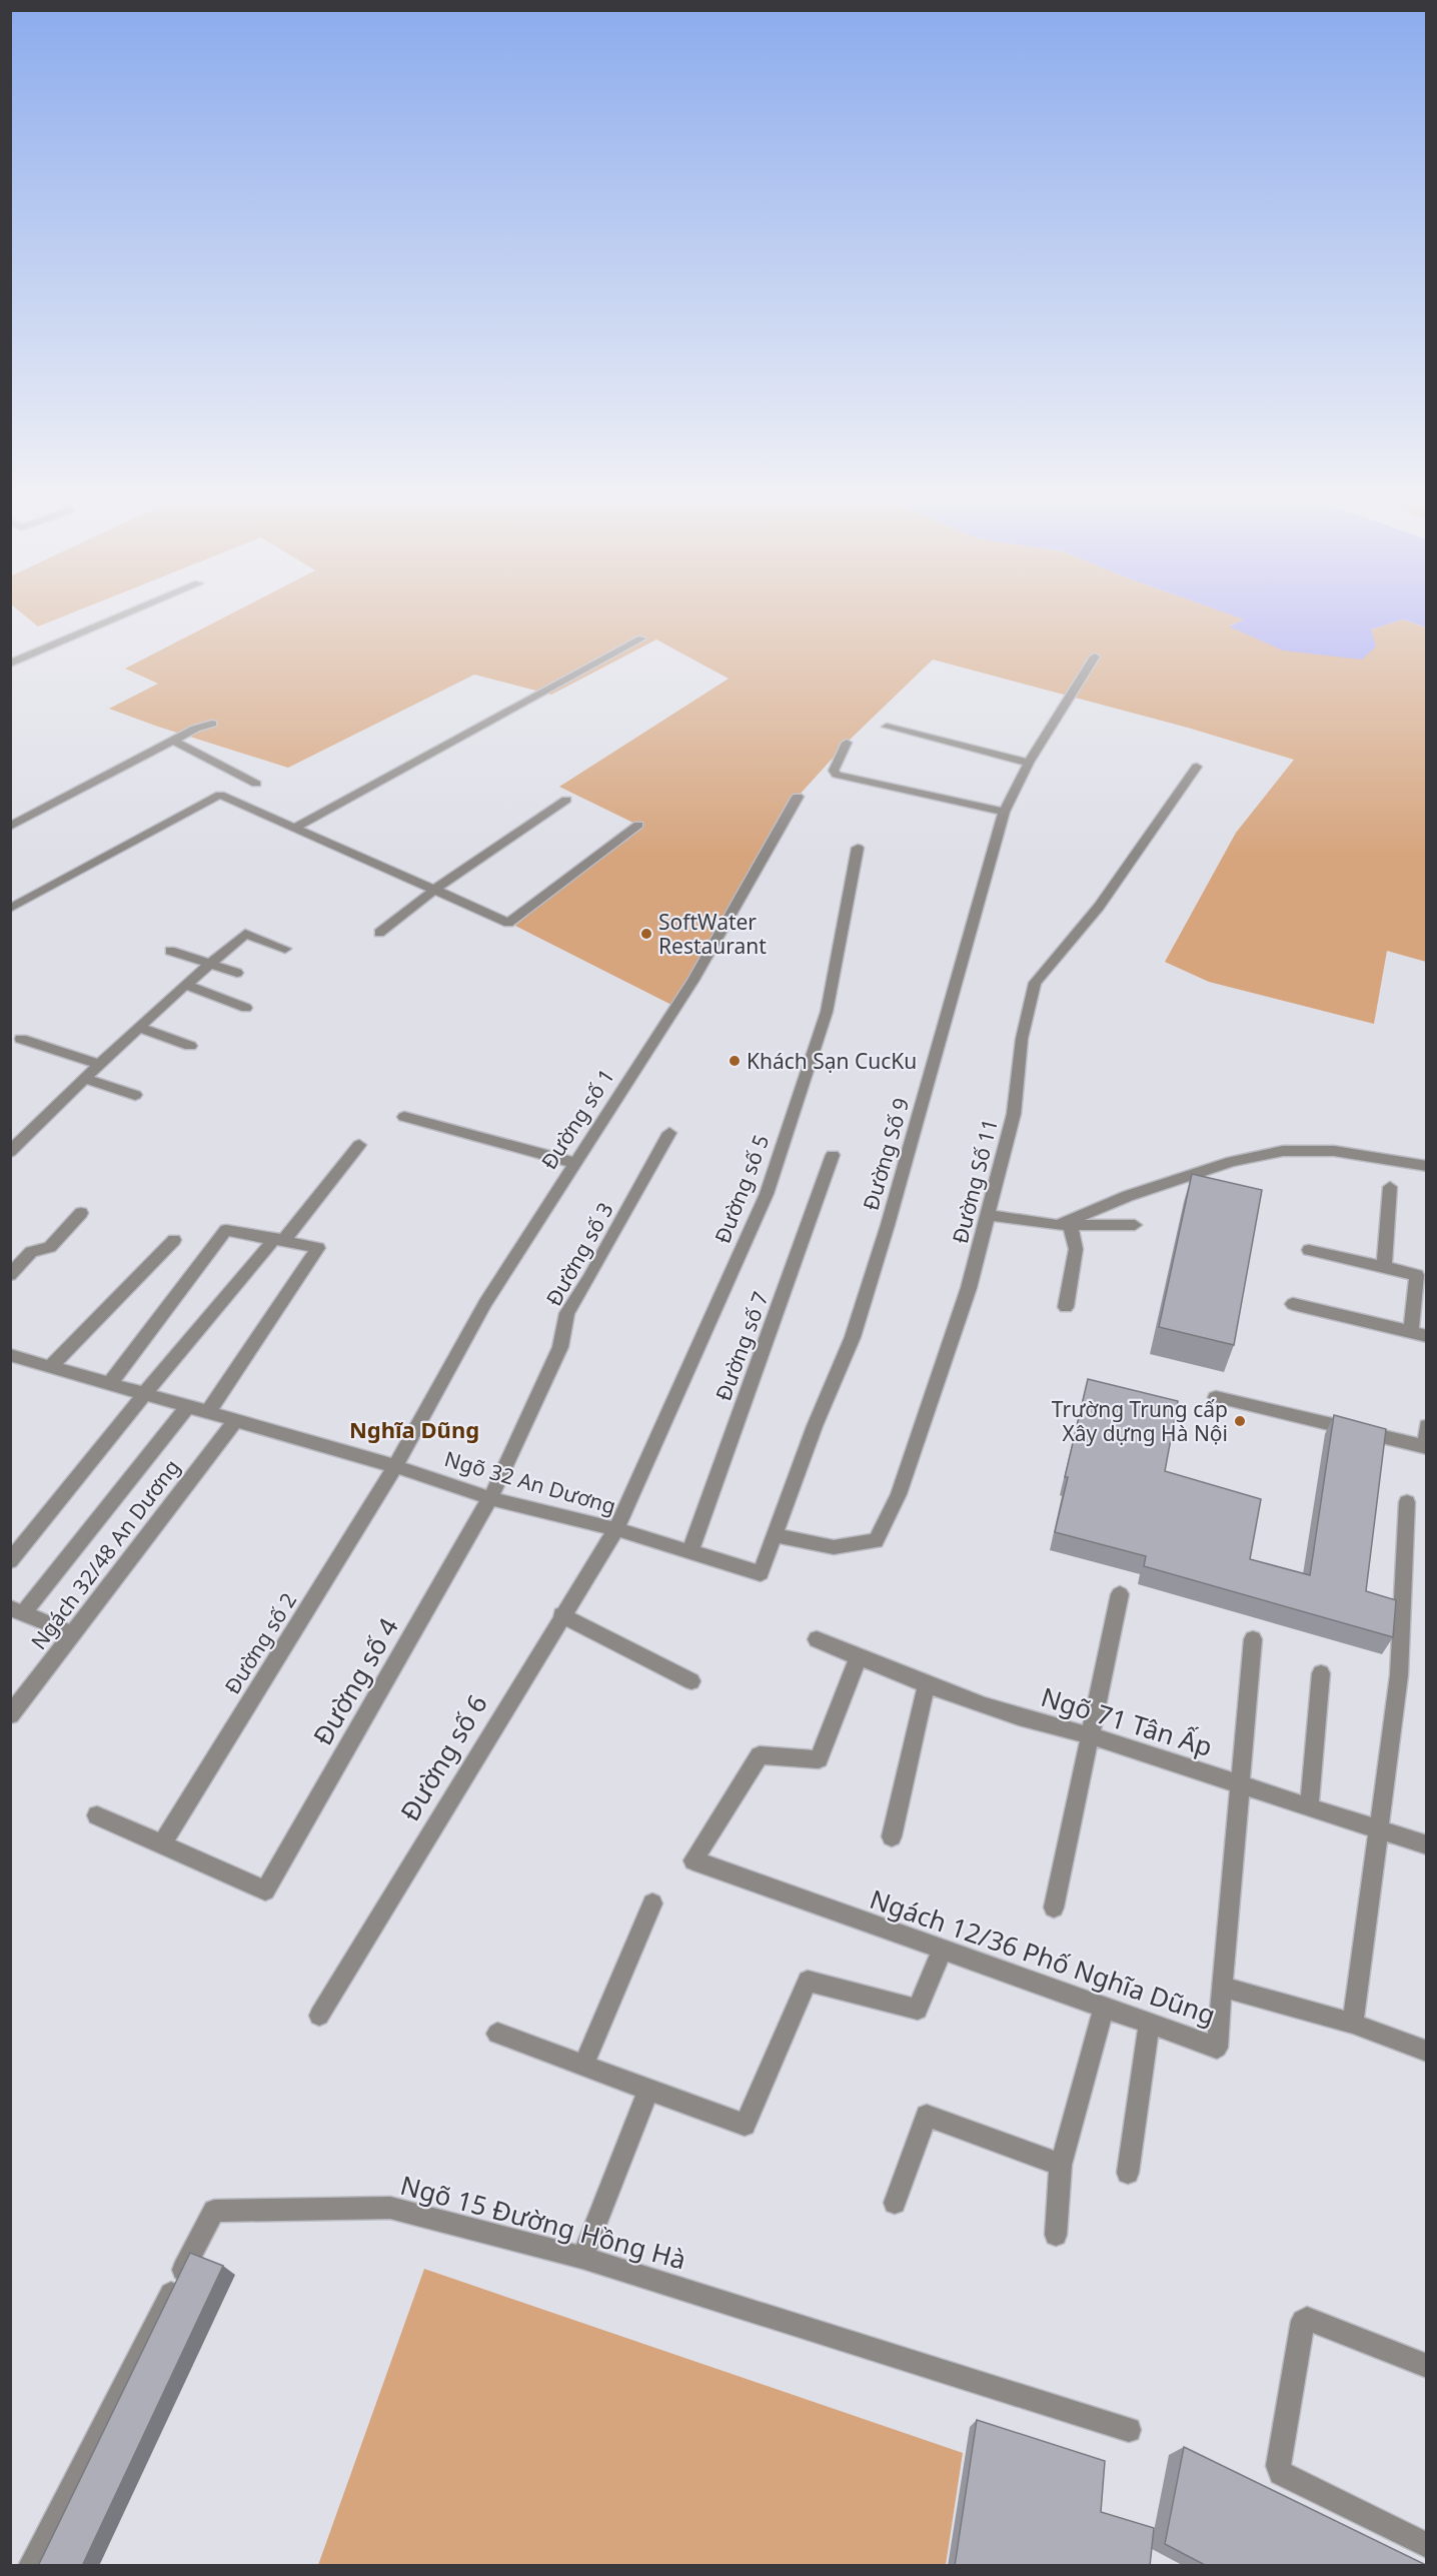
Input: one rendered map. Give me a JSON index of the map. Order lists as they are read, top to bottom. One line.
{"streets":{"street":["Đường số 1","Đường Số 9","Đường Số 11","Đường số 5","Đường số 3","Đường số 7","Ngõ 32 An Dương","Ngách 32/48 An Dương","Đường số 2","Đường số 4","Ngõ 71 Tân Ấp","Đường số 6","Ngách 12/36 Phố Nghĩa Dũng","Ngõ 15 Đường Hồng Hà"]},"crossings":[["Đường số 1","Ngõ 32 An Dương"],["Đường số 1","Đường số 2"],["Đường Số 9","Đường Số 11"],["Đường Số 9","Ngõ 32 An Dương"],["Đường số 5","Ngõ 32 An Dương"],["Đường số 5","Đường số 6"],["Đường số 3","Ngõ 32 An Dương"],["Đường số 3","Đường số 4"],["Đường số 7","Ngõ 32 An Dương"],["Ngõ 32 An Dương","Ngách 32/48 An Dương"],["Ngõ 32 An Dương","Đường số 2"],["Ngõ 32 An Dương","Đường số 4"],["Ngõ 32 An Dương","Đường số 6"],["Đường số 2","Đường số 4"],["Ngõ 71 Tân Ấp","Ngách 12/36 Phố Nghĩa Dũng"]],"districts":["Nghĩa Dũng"],"places":["SoftWater Restaurant","Khách Sạn CucKu","Trường Trung cấp Xây dựng Hà Nội"]}
